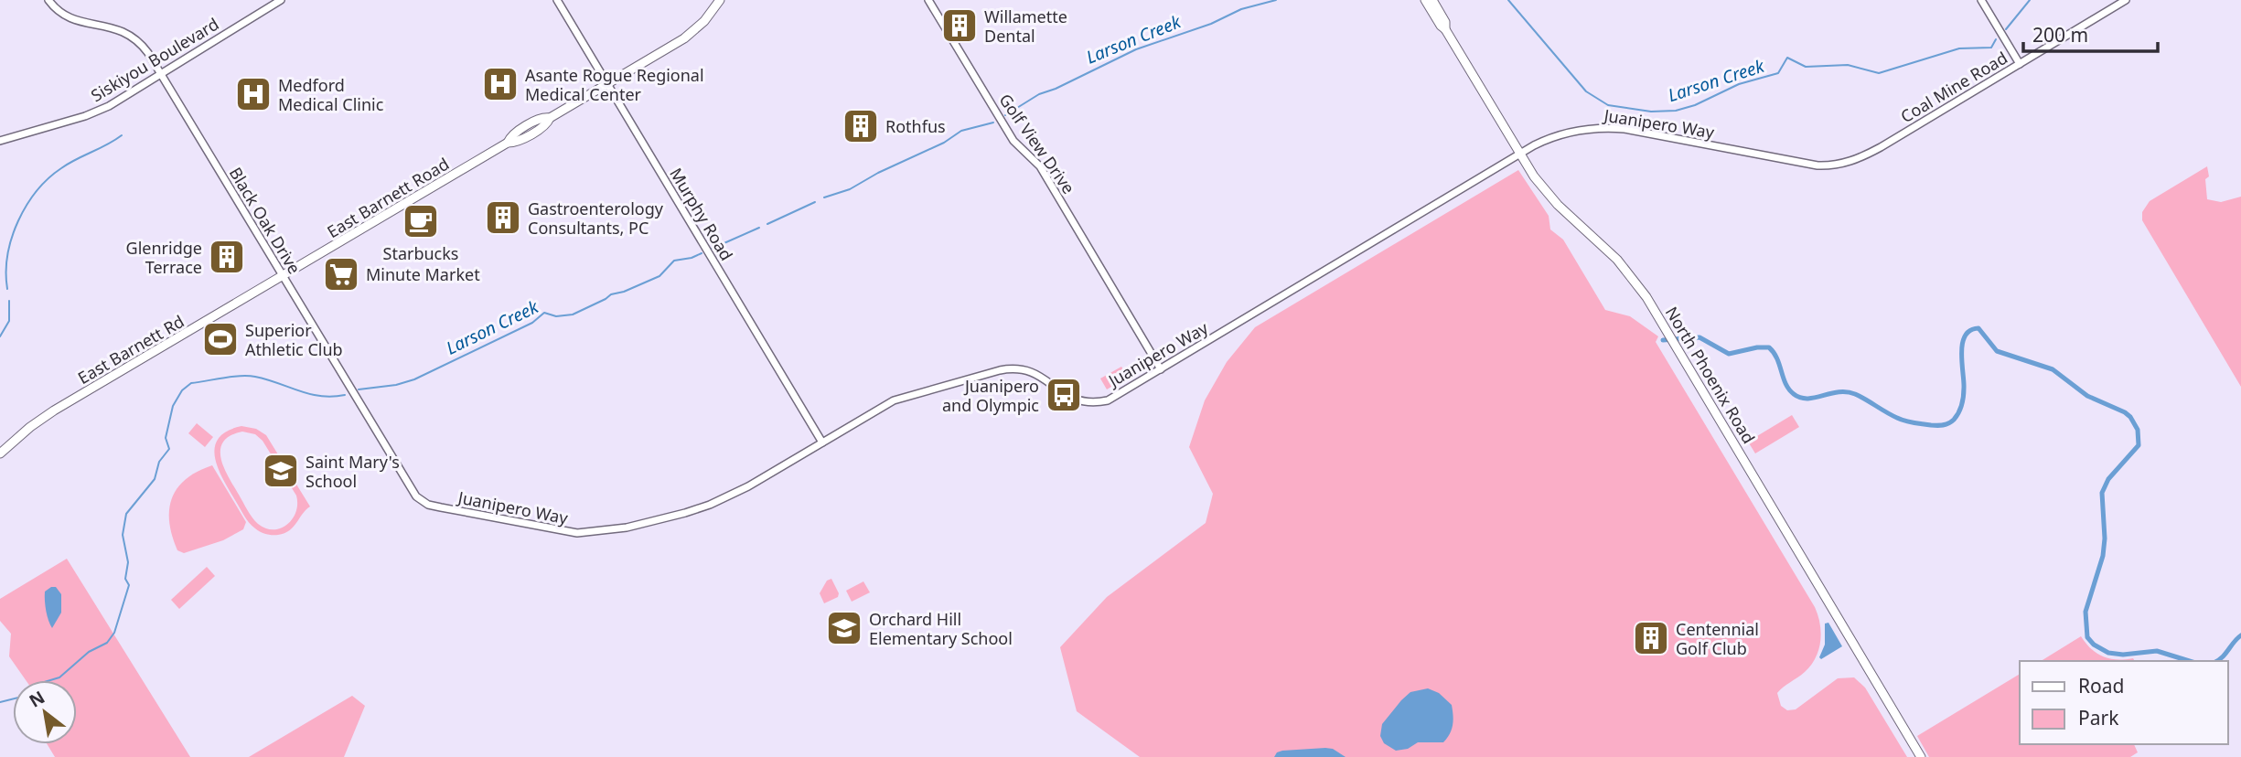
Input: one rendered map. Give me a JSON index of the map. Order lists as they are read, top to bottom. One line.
{"streets":{"main road":["East Barnett Road","East Barnett Rd","North Phoenix Road"],"street":["Siskiyou Boulevard","Coal Mine Road","Juanipero Way","Golf View Drive","Murphy Road","Black Oak Drive"]},"crossings":[["Siskiyou Boulevard","Black Oak Drive"],["Coal Mine Road","Juanipero Way"],["Juanipero Way","Golf View Drive"],["Juanipero Way","Murphy Road"],["Juanipero Way","Black Oak Drive"],["Juanipero Way","North Phoenix Road"],["East Barnett Road","Murphy Road"],["East Barnett Road","Black Oak Drive"],["East Barnett Road","East Barnett Rd"],["Black Oak Drive","East Barnett Rd"]],"water":["Larson Creek"],"places":{"building":["Willamette Dental","Rothfus","Gastroenterology Consultants, PC","Glenridge Terrace","Centennial Golf Club"],"hospital":["Asante Rogue Regional Medical Center","Medford Medical Clinic"],"cafe":["Starbucks"],"supermarket":["Minute Market"],"sports":["Superior Athletic Club"],"bus stop":["Juanipero and Olympic"],"school or university":["Saint Mary's School","Orchard Hill Elementary School"]},"legend":["Road","Park"],"scale_bar":"200 m","north":"top left"}
